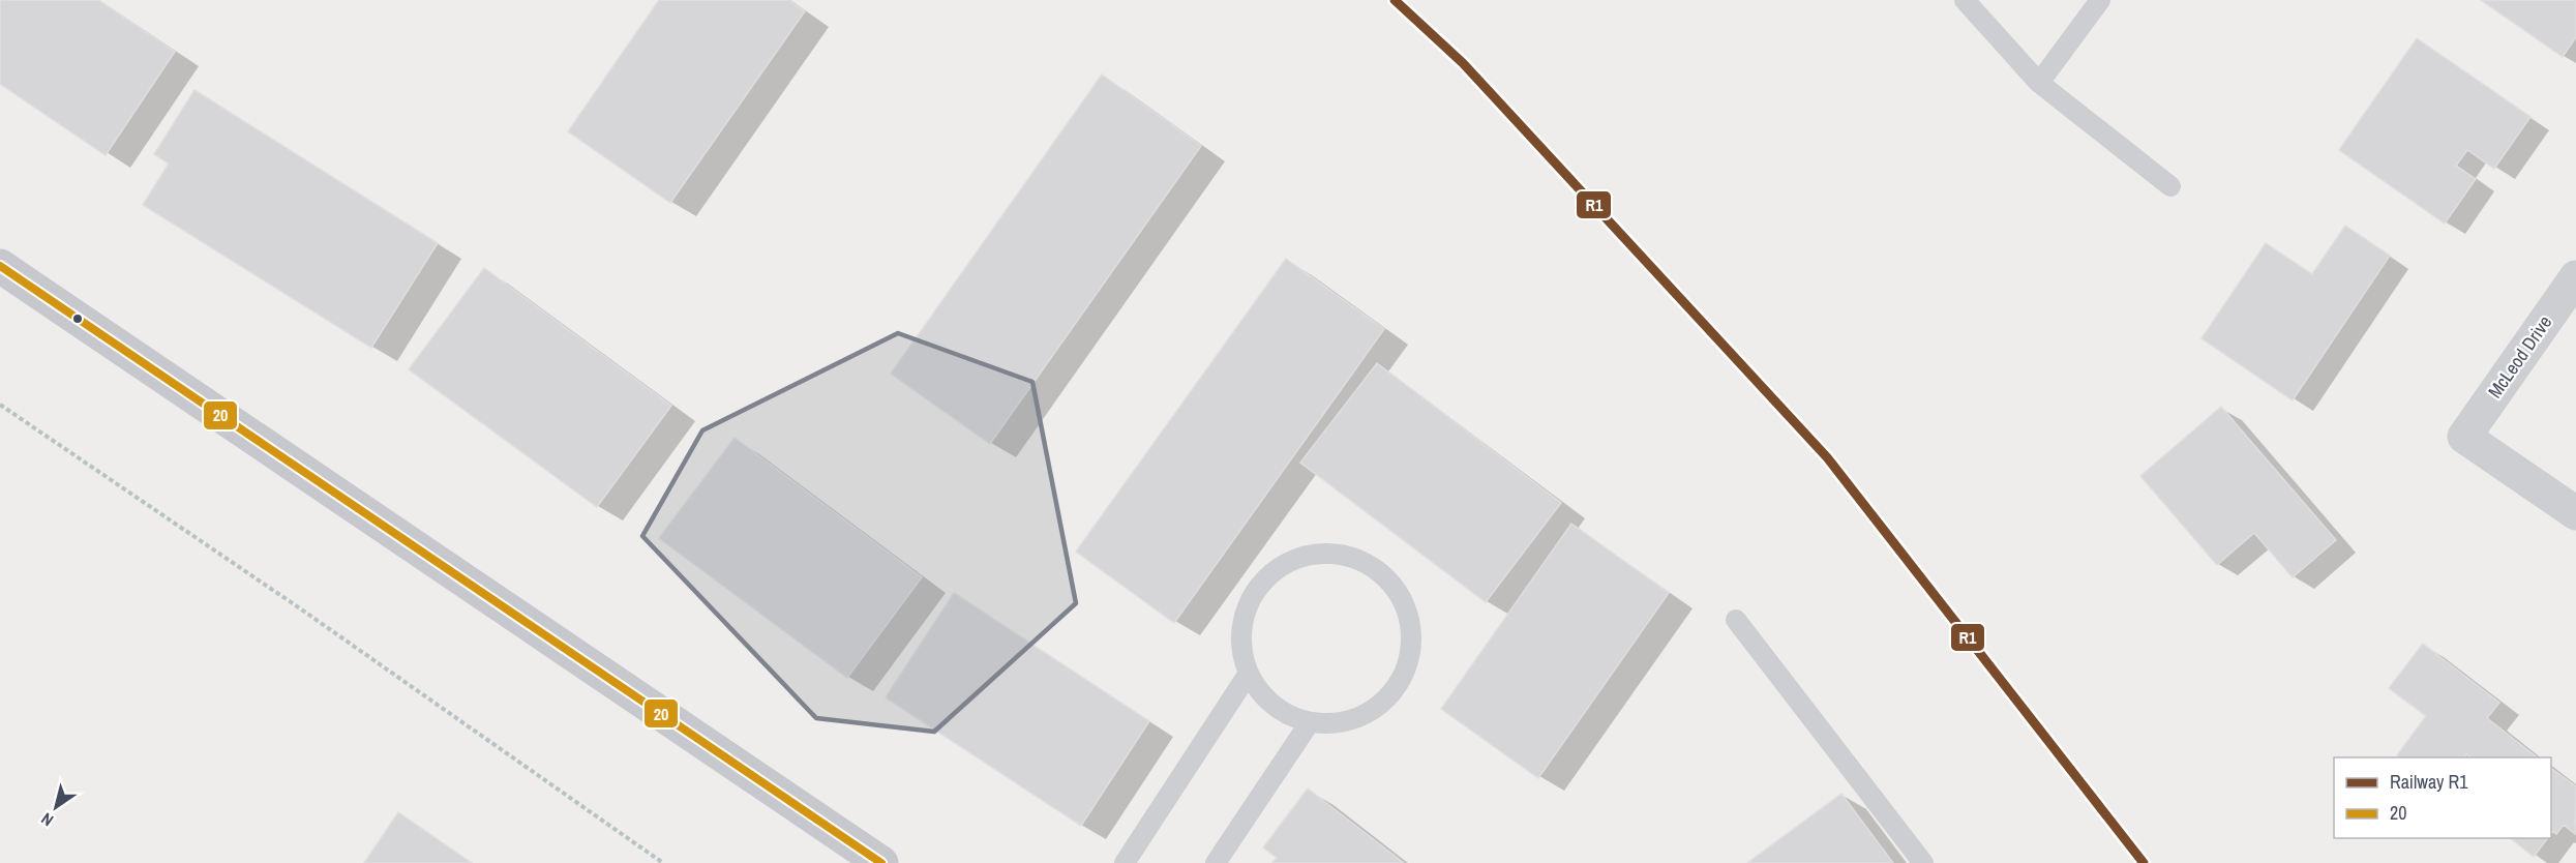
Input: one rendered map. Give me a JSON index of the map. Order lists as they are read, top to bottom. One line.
{"streets":{"street":["McLeod Drive"]},"lines":["rail line R1","transit line 20"],"legend":["Railway R1","20"],"north":"bottom left"}
